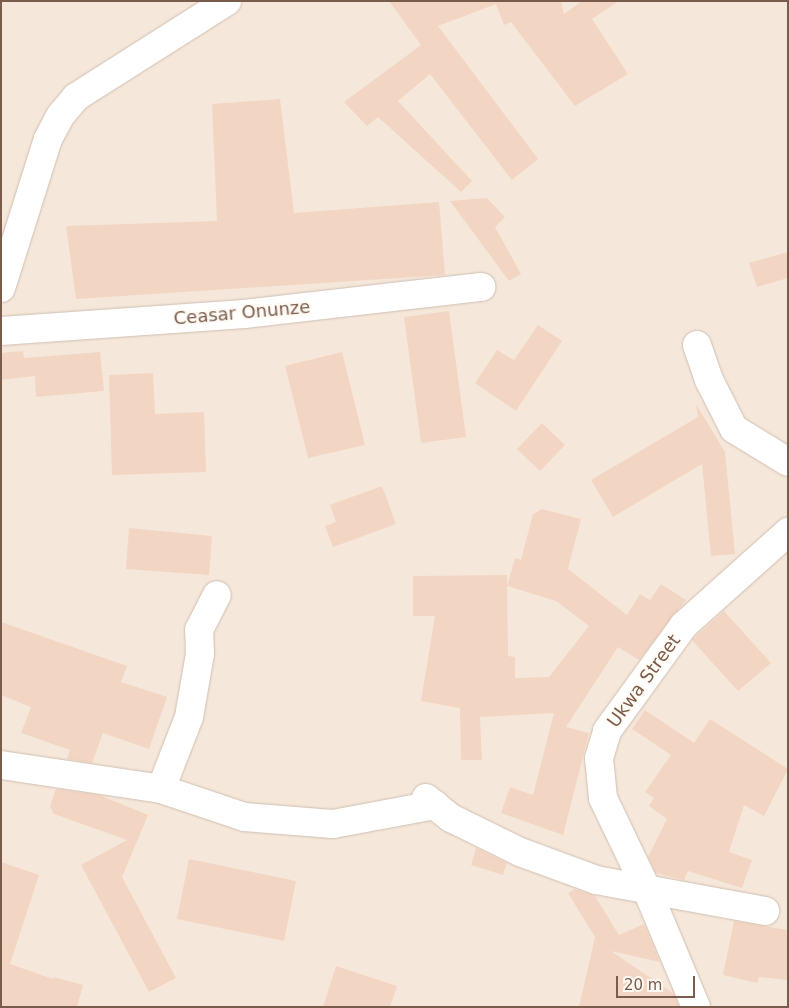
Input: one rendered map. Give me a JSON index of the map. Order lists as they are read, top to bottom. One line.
{"streets":{"street":["Ceasar Onunze","Ukwa Street"]},"scale_bar":"20 m"}
